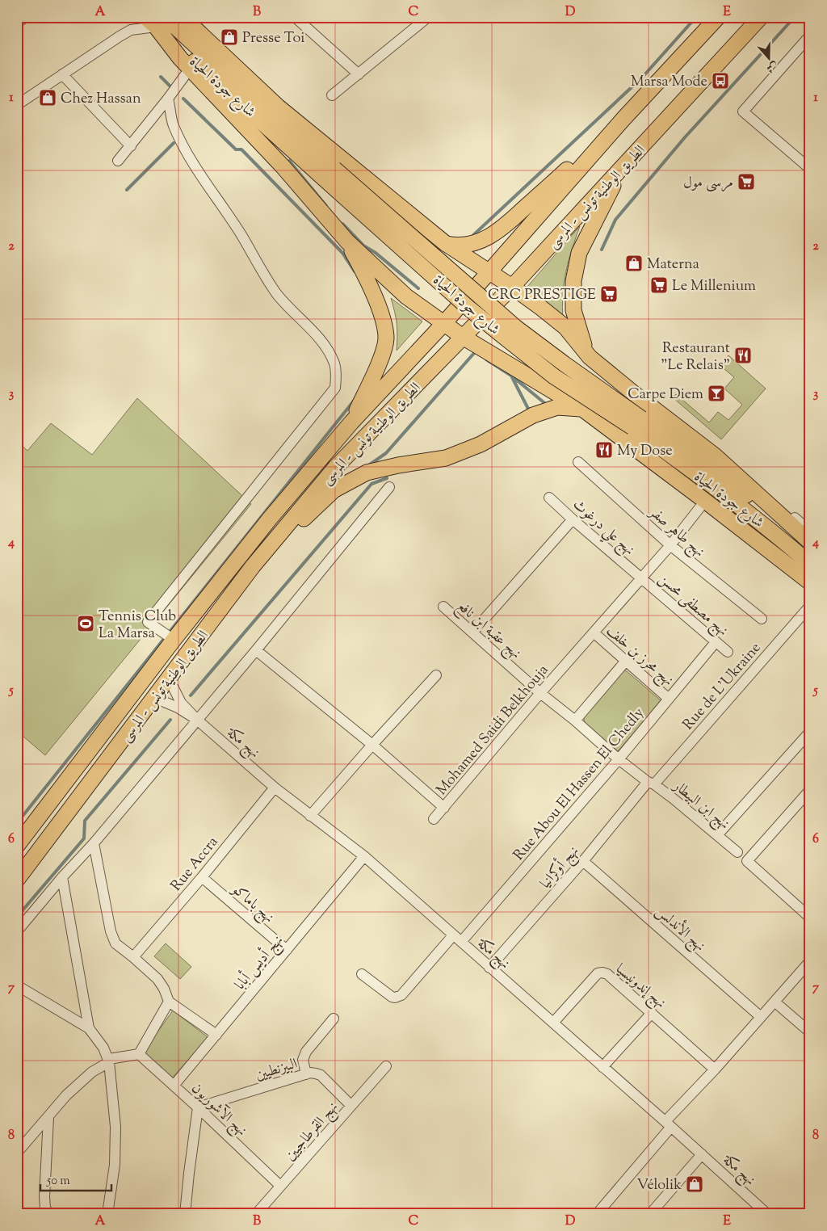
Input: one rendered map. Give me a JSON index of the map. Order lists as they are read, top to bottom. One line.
{"streets":{"highway":["شارع جودة الحياة","الطريق الوطنية تونس - المرسى"],"street":["نهج علي درغوث","نهج طاهر صفر","نهج مصطفى محسن","نهج عقبة ابن نافع","نهج محرز بن خلف","Rue de L'Ukraine","Mohamed Saidi Belkhouja","نهج مكة","Rue Abou El Hassen El Chedly","نهج ابن البيطار","Rue Accra","نهج أوكرانيا","نهج باماكو","نهج الأندلس","نهج أديس أبابا","نهج إندونيسيا","البيزنطيين","نهج الآشوريون","نهج القرطاجيين"]},"crossings":[["نهج علي درغوث","نهج مصطفى محسن"],["نهج علي درغوث","Mohamed Saidi Belkhouja"],["نهج طاهر صفر","Mohamed Saidi Belkhouja"],["نهج مصطفى محسن","Mohamed Saidi Belkhouja"],["نهج مصطفى محسن","Rue Abou El Hassen El Chedly"],["نهج عقبة ابن نافع","Rue de L'Ukraine"],["نهج عقبة ابن نافع","Mohamed Saidi Belkhouja"],["نهج عقبة ابن نافع","Rue Abou El Hassen El Chedly"],["نهج عقبة ابن نافع","نهج ابن البيطار"],["نهج عقبة ابن نافع","نهج أوكرانيا"],["نهج محرز بن خلف","Mohamed Saidi Belkhouja"],["نهج محرز بن خلف","Rue Abou El Hassen El Chedly"],["Rue de L'Ukraine","نهج ابن البيطار"],["Rue de L'Ukraine","نهج أوكرانيا"],["نهج مكة","Rue Abou El Hassen El Chedly"],["نهج مكة","Rue Accra"],["نهج مكة","نهج أوكرانيا"],["نهج مكة","نهج أديس أبابا"],["نهج مكة","نهج إندونيسيا"],["نهج ابن البيطار","نهج أوكرانيا"],["Rue Accra","نهج باماكو"],["نهج أوكرانيا","نهج الأندلس"],["نهج باماكو","نهج أديس أبابا"],["نهج أديس أبابا","نهج الآشوريون"],["البيزنطيين","نهج الآشوريون"],["البيزنطيين","نهج القرطاجيين"],["نهج الآشوريون","نهج القرطاجيين"]],"places":{"shop":["Presse Toi","Chez Hassan","Materna","Vélolik"],"bus stop":["Marsa Mode"],"supermarket":["مرسى مول","Le Millenium","CRC PRESTIGE"],"restaurant":["Restaurant \"Le Relais\"","My Dose"],"bar":["Carpe Diem"],"sports":["Tennis Club La Marsa"]},"scale_bar":"50 m","north":"bottom","grid":{"columns":["A","B","C","D","E"],"rows":["1","2","3","4","5","6","7","8"]}}
